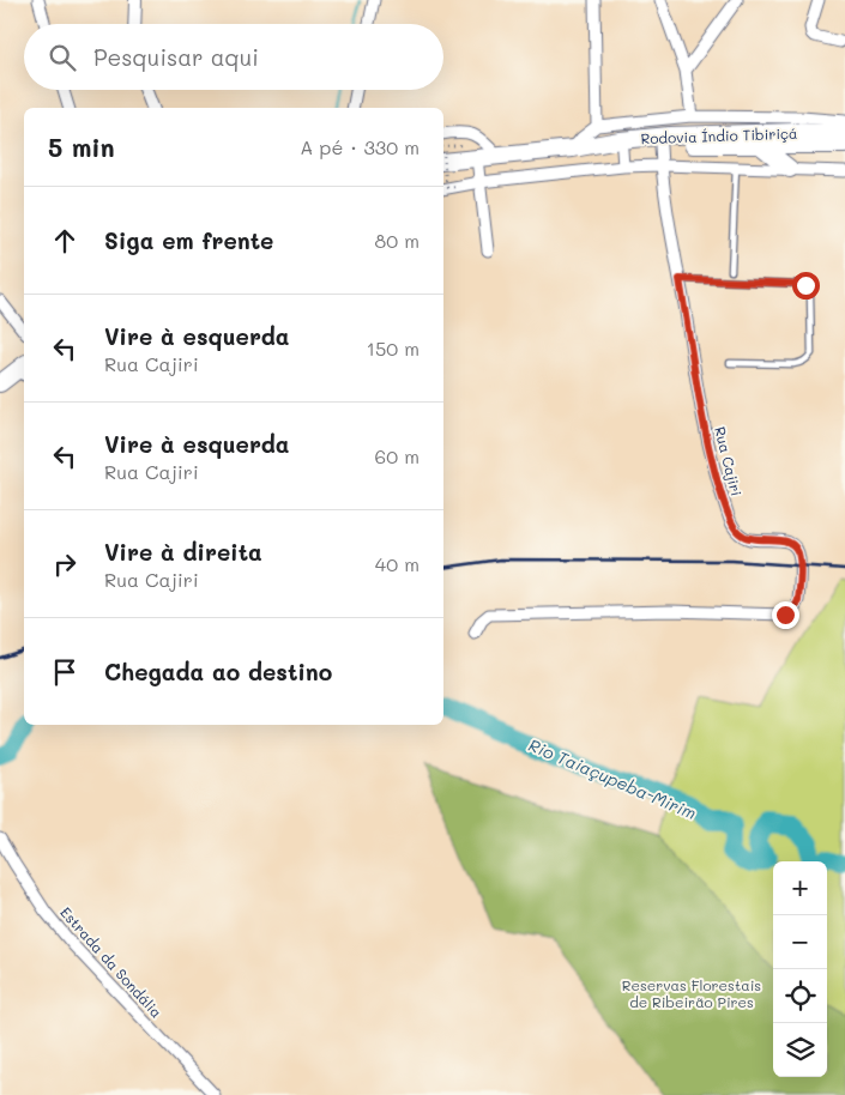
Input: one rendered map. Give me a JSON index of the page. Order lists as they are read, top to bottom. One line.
{"streets":{"highway":["Rodovia Índio Tibiriçá"],"street":["Rua Cajiri","Estrada da Sondália"]},"crossings":[["Rodovia Índio Tibiriçá","Rua Cajiri"]],"water":["Rio Taiaçupeba-Mirim"],"parks":["Reservas Florestais de Ribeirão Pires"],"page":{"search":"Pesquisar aqui","heading":["5 min","A pé · 330 m"],"list":[["Siga em frente","80 m"],["Vire à esquerda","Rua Cajiri","150 m"],["Vire à esquerda","Rua Cajiri","60 m"],["Vire à direita","Rua Cajiri","40 m"],"Chegada ao destino"],"map_buttons":["+","−"]}}
